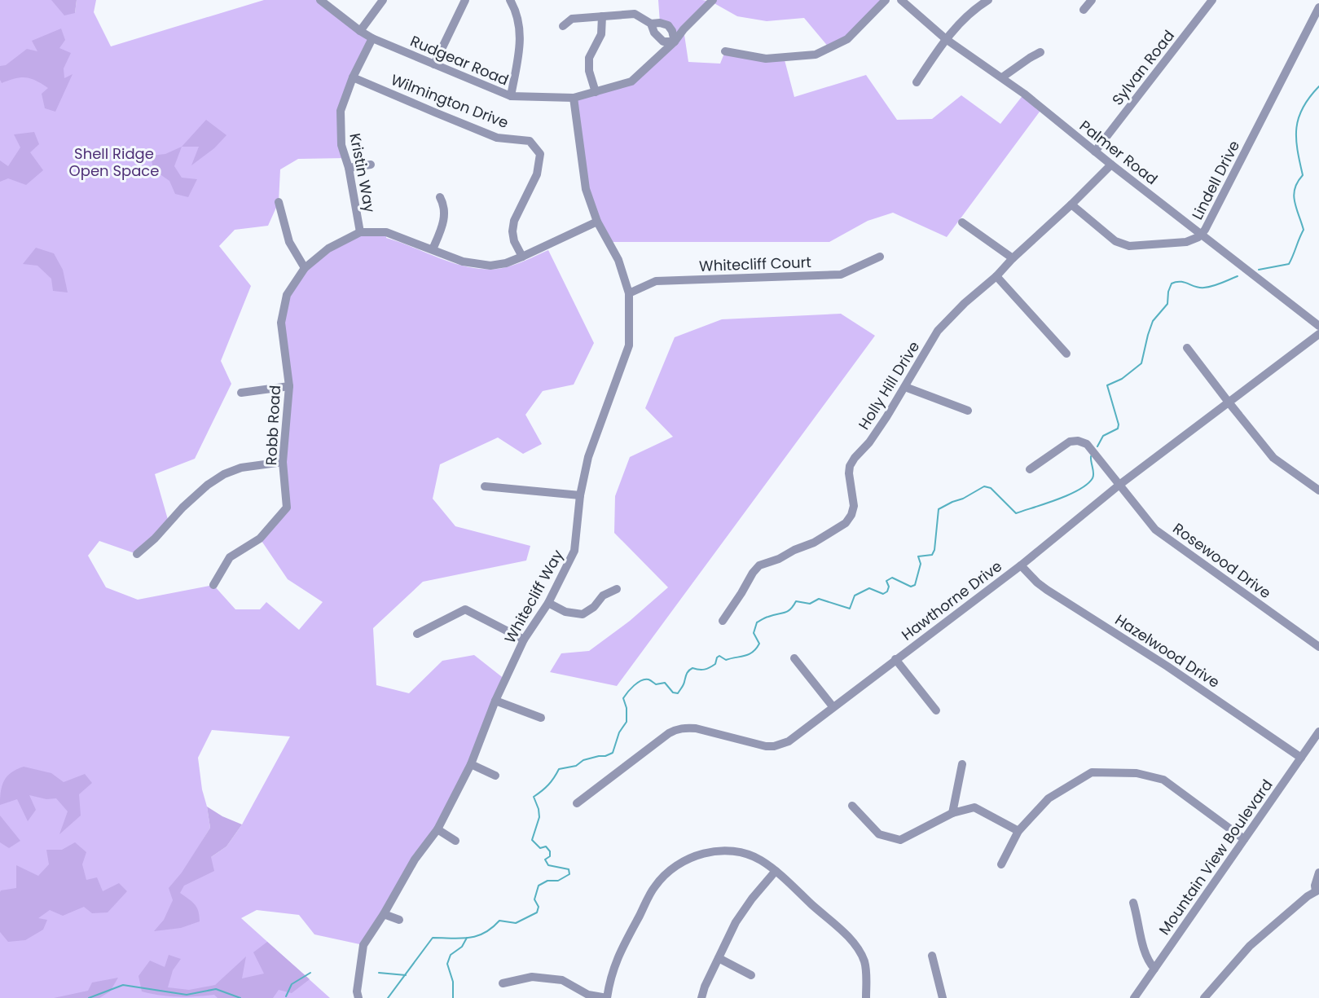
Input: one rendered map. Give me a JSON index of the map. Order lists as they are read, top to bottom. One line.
{"streets":{"street":["Rudgear Road","Sylvan Road","Wilmington Drive","Palmer Road","Kristin Way","Lindell Drive","Whitecliff Court","Holly Hill Drive","Robb Road","Rosewood Drive","Whitecliff Way","Hawthorne Drive","Hazelwood Drive","Mountain View Boulevard"]},"crossings":[["Rudgear Road","Kristin Way"],["Rudgear Road","Whitecliff Way"],["Sylvan Road","Palmer Road"],["Wilmington Drive","Kristin Way"],["Wilmington Drive","Robb Road"],["Palmer Road","Lindell Drive"],["Palmer Road","Holly Hill Drive"],["Kristin Way","Robb Road"],["Lindell Drive","Holly Hill Drive"],["Whitecliff Court","Whitecliff Way"],["Robb Road","Whitecliff Way"],["Rosewood Drive","Hawthorne Drive"],["Hawthorne Drive","Hazelwood Drive"],["Hazelwood Drive","Mountain View Boulevard"]],"parks":["Shell Ridge Open Space"]}
